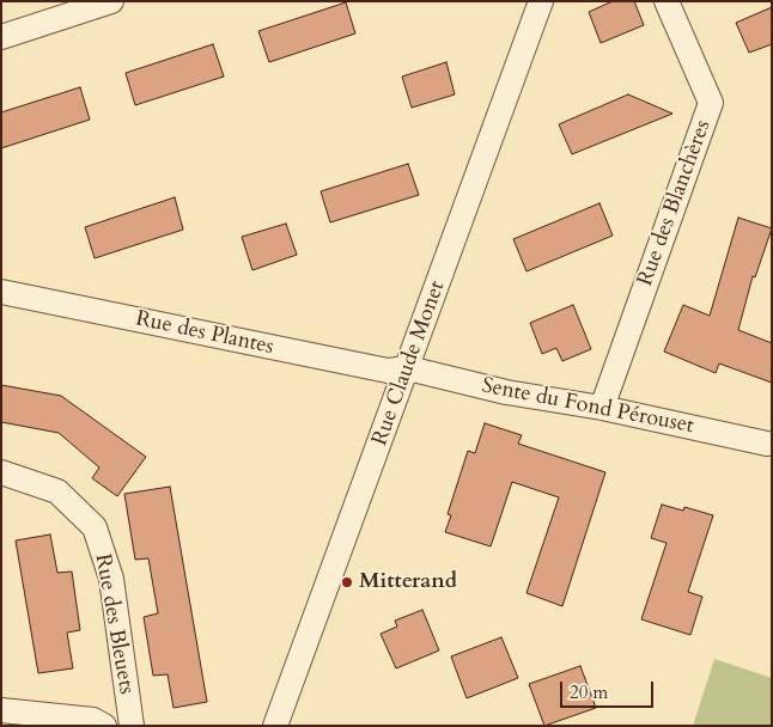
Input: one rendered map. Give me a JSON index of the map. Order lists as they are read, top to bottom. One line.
{"streets":{"street":["Rue des Blanchères","Rue des Plantes","Rue Claude Monet","Sente du Fond Pérouset","Rue des Bleuets"]},"crossings":[["Rue des Blanchères","Sente du Fond Pérouset"],["Rue des Plantes","Rue Claude Monet"],["Rue des Plantes","Sente du Fond Pérouset"],["Rue Claude Monet","Sente du Fond Pérouset"]],"places":["Mitterand"],"scale_bar":"20 m"}
